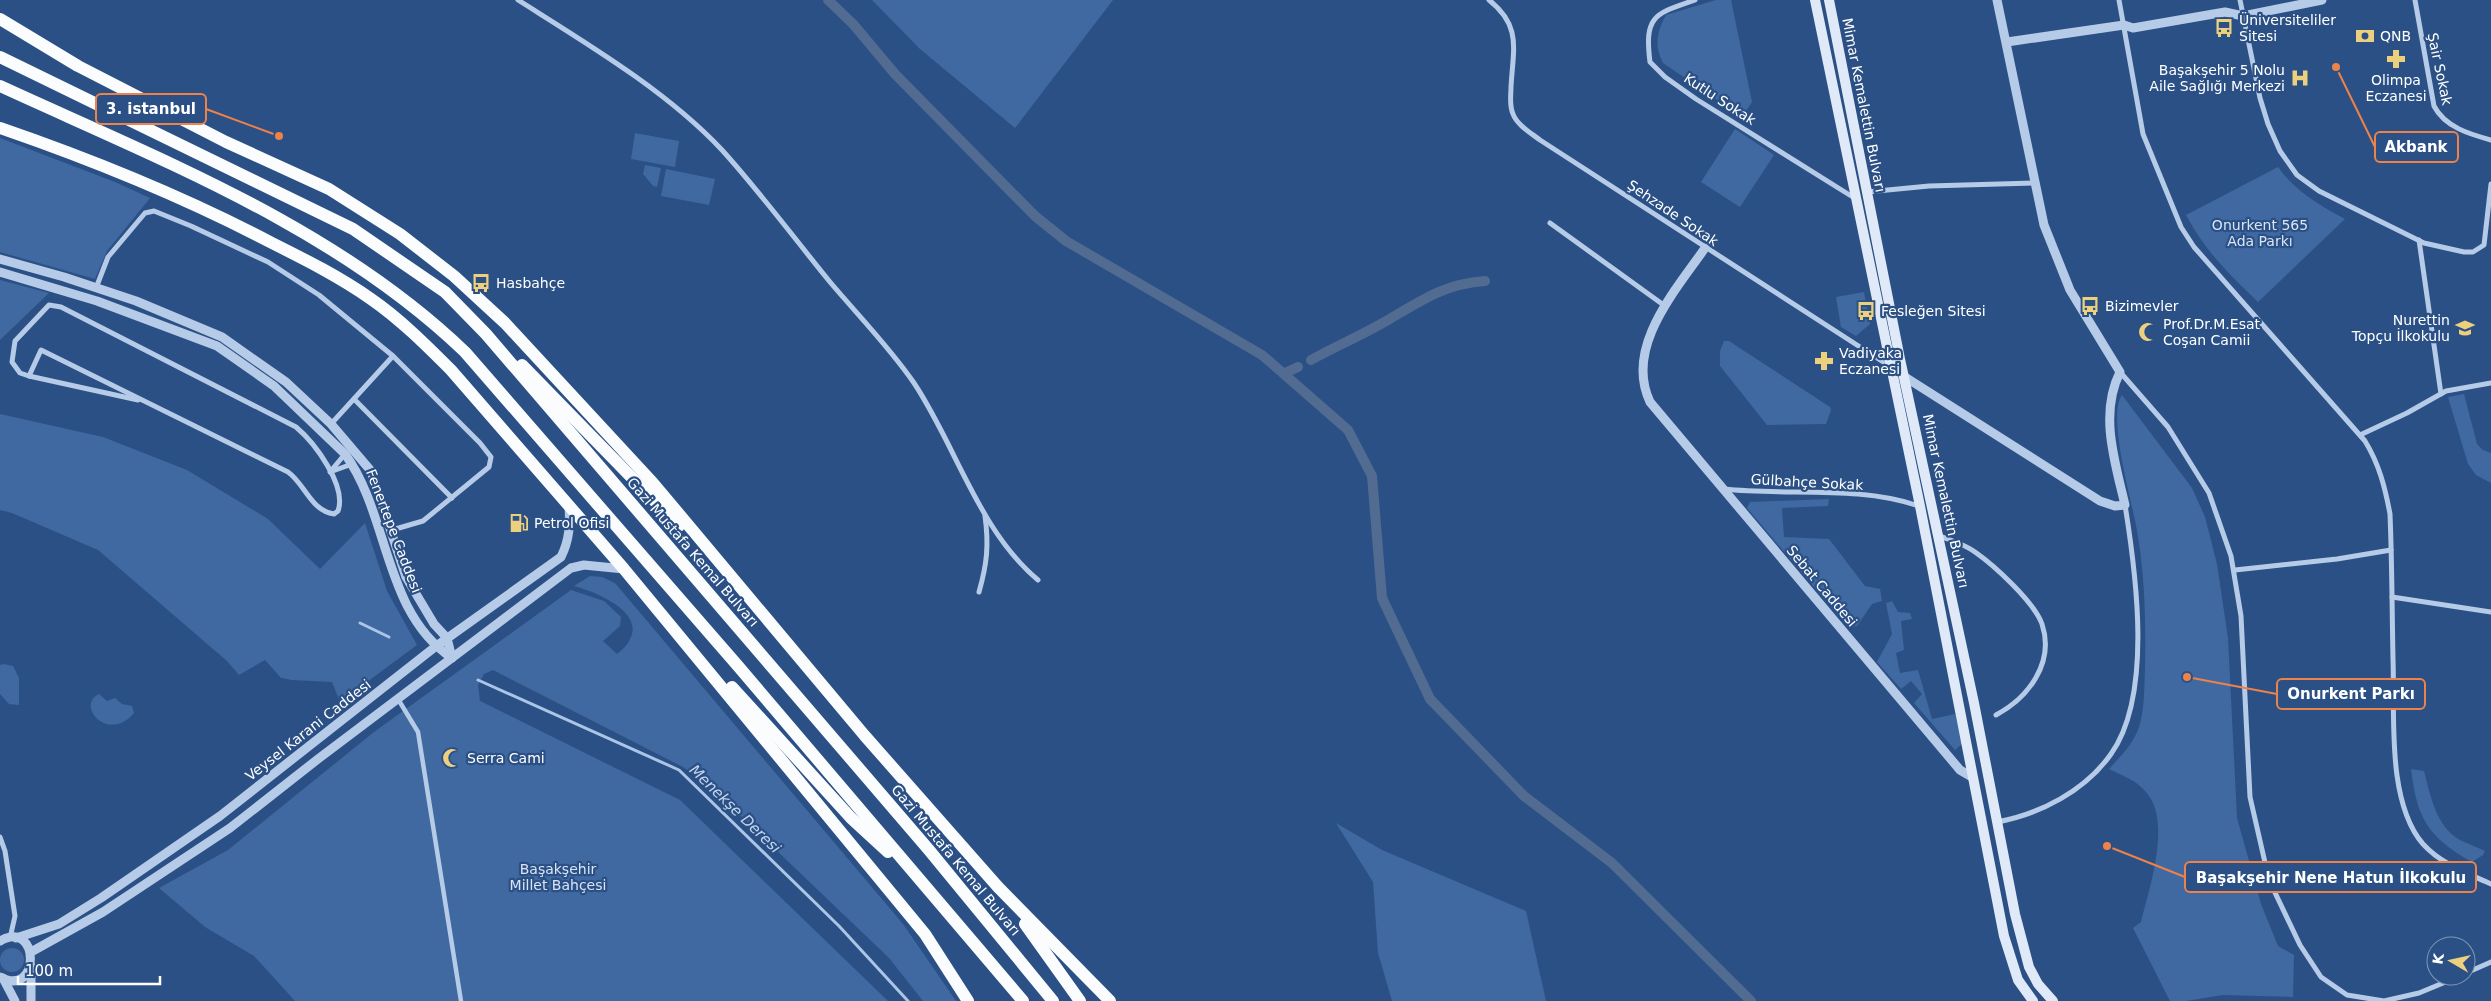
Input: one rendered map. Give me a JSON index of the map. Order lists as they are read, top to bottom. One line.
{"streets":{"highway":["Gazi Mustafa Kemal Bulvarı"],"main road":["Mimar Kemalettin Bulvarı"],"street":["Şair Sokak","Kutlu Sokak","Şehzade Sokak","Gülbahçe Sokak","Fenertepe Caddesi","Sebat Caddesi","Veysel Karani Caddesi"]},"crossings":[["Şehzade Sokak","Sebat Caddesi"],["Gülbahçe Sokak","Sebat Caddesi"],["Fenertepe Caddesi","Veysel Karani Caddesi"]],"water":["Menekşe Deresi"],"parks":["Onurkent 565 Ada Parkı","Başakşehir Millet Bahçesi"],"places":{"bus stop":["Üniversiteliler Sitesi","Hasbahçe","Bizimevler","Fesleğen Sitesi"],"bank":["QNB"],"pharmacy":["Olimpa Eczanesi","Vadiyaka Eczanesi"],"other":["Akbank","3. istanbul","Onurkent Parkı","Başakşehir Nene Hatun İlkokulu"],"hospital":["Başakşehir 5 Nolu Aile Sağlığı Merkezi"],"school or university":["Nurettin Topçu İlkokulu"],"mosque":["Prof.Dr.M.Esat Coşan Camii","Serra Cami"],"fuel station":["Petrol Ofisi"]},"scale_bar":"100 m","north":"left"}
